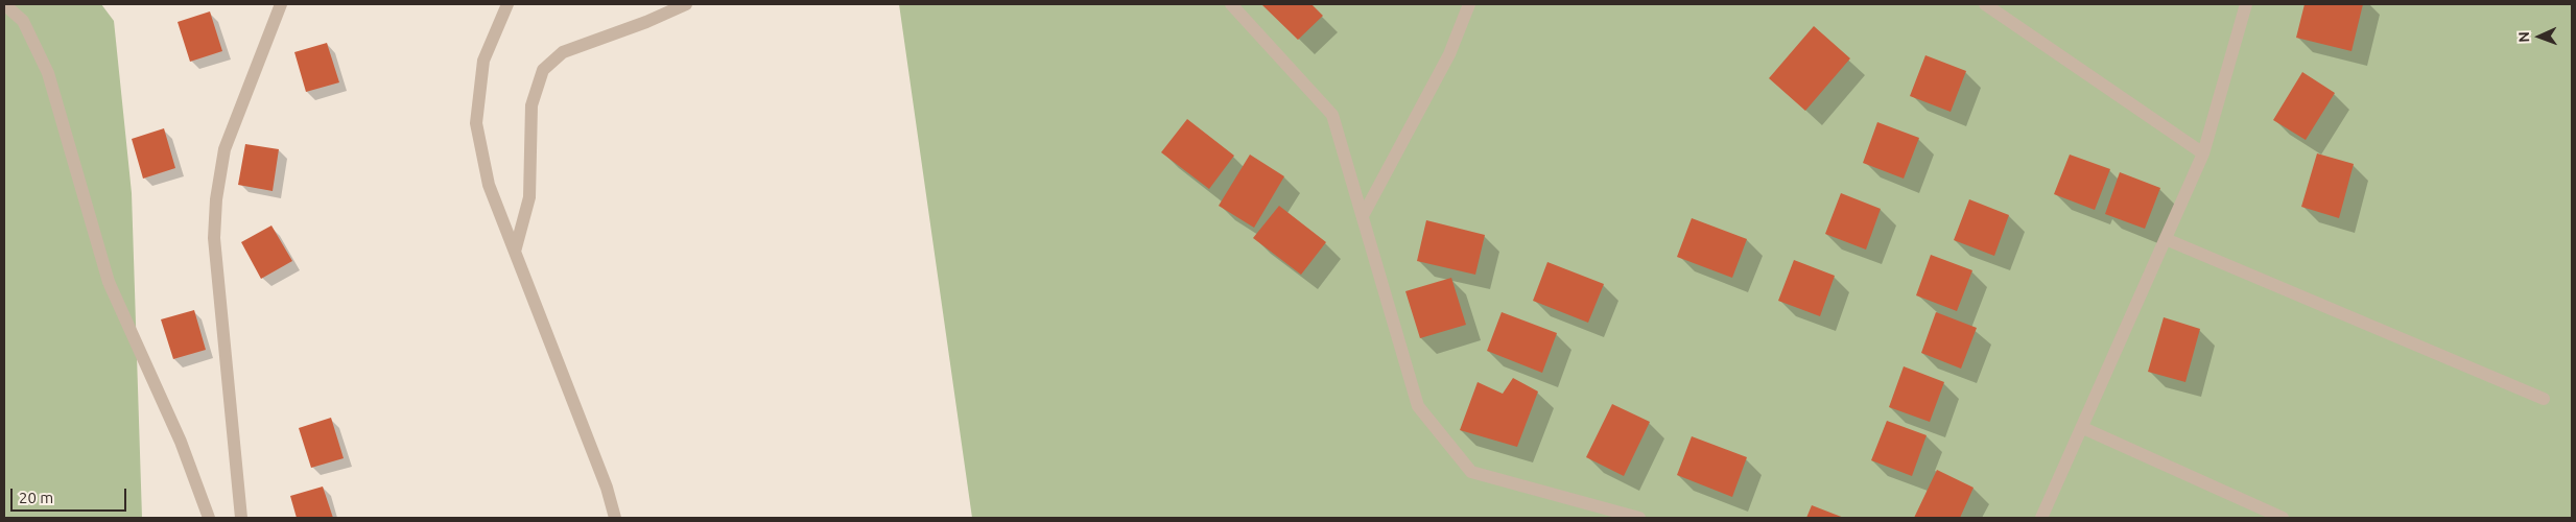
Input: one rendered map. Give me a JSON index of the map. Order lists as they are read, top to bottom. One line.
{"scale_bar":"20 m","north":"left"}
